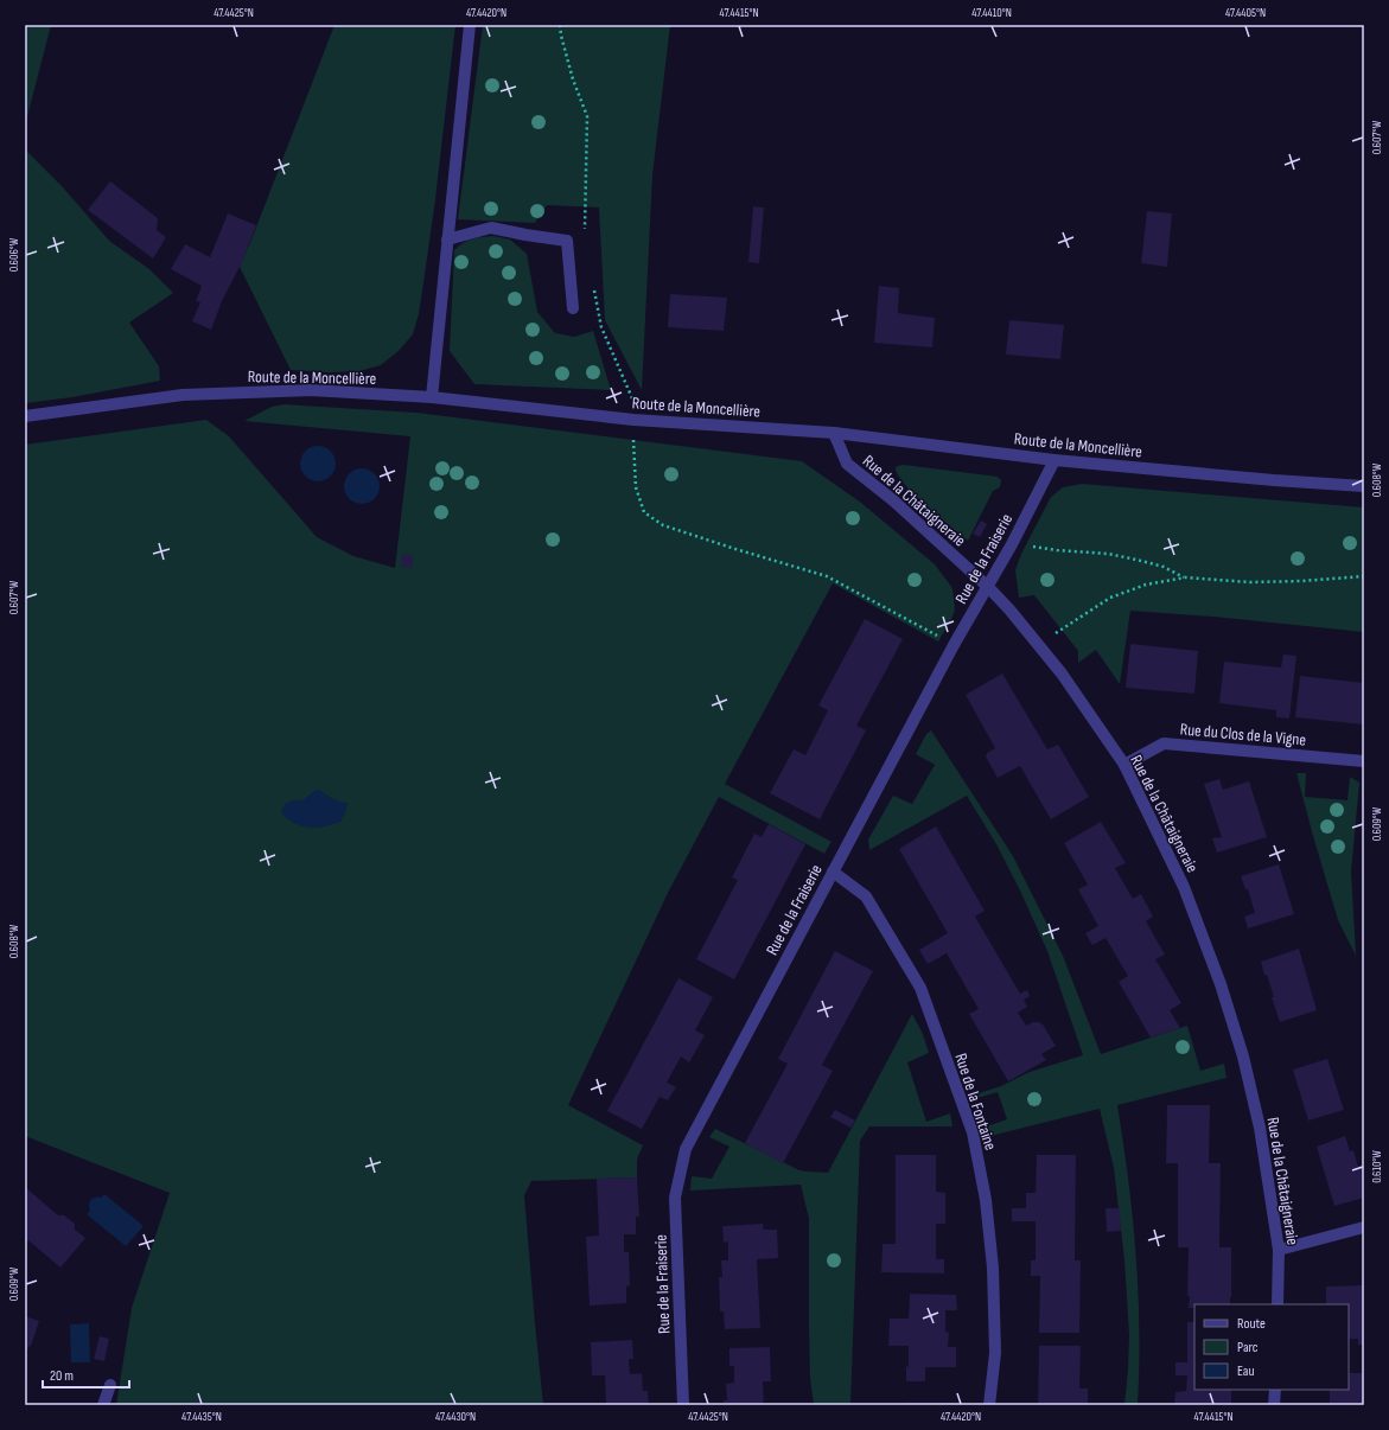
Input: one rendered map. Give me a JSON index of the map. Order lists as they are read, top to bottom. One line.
{"streets":{"street":["Route de la Moncellière","Rue de la Châtaigneraie","Rue de la Fraiserie","Rue du Clos de la Vigne","Rue de la Fontaine"]},"crossings":[["Route de la Moncellière","Rue de la Châtaigneraie"],["Route de la Moncellière","Rue de la Fraiserie"],["Rue de la Châtaigneraie","Rue de la Fraiserie"],["Rue de la Châtaigneraie","Rue du Clos de la Vigne"],["Rue de la Fraiserie","Rue de la Fontaine"]],"legend":["Route","Parc","Eau"],"scale_bar":"20 m","coordinates":["47.4425°N","47.4420°N","47.4415°N","47.4410°N","47.4405°N","0.607°W","0.606°W","0.608°W","0.609°W","0.610°W","47.4435°N","47.4430°N"]}
